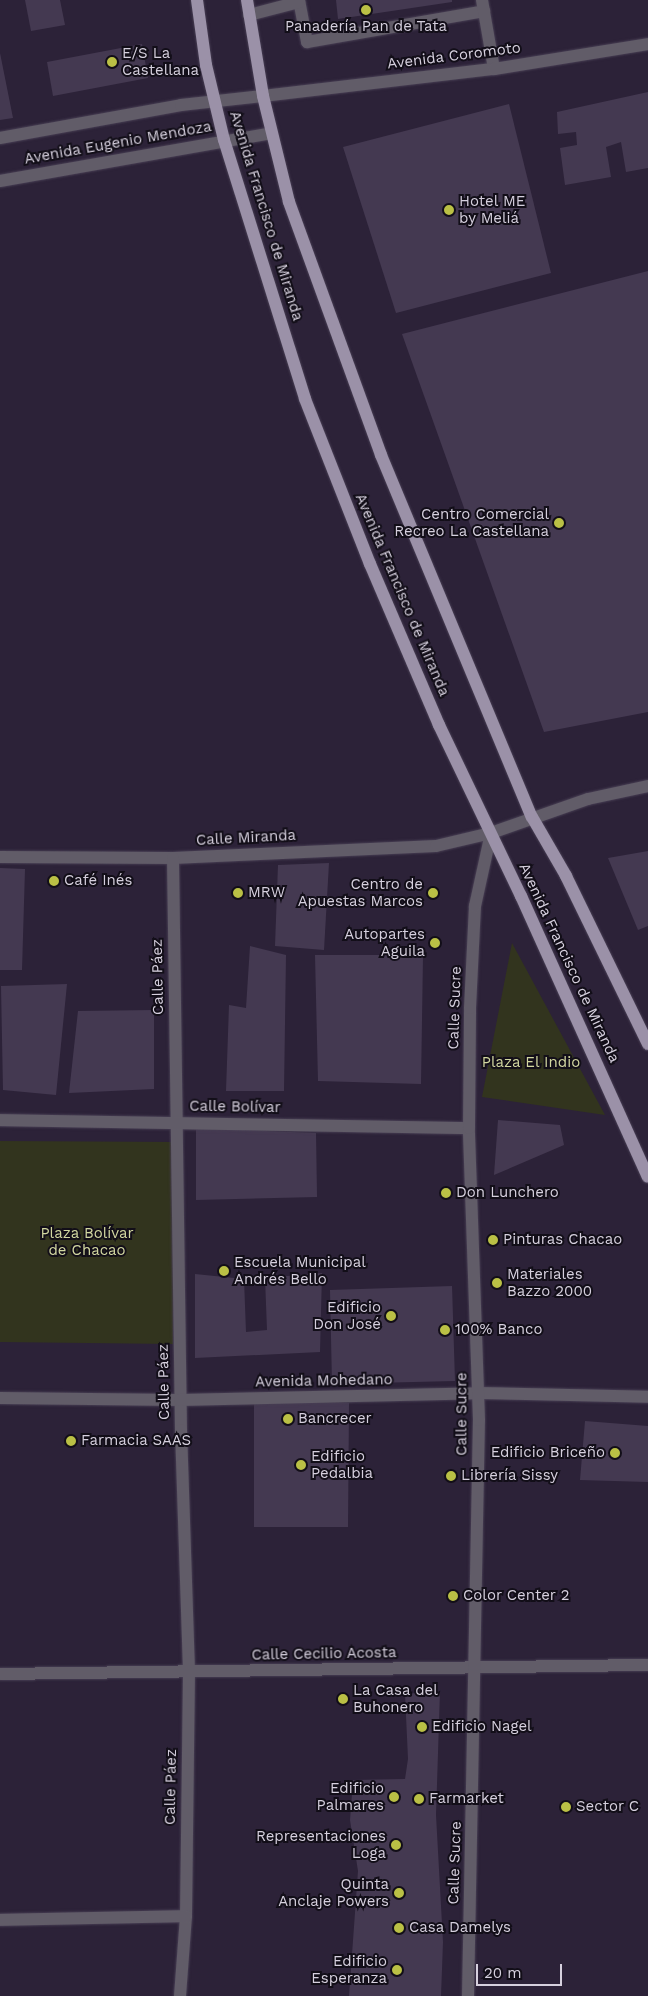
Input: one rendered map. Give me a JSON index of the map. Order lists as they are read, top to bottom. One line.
{"streets":{"main road":["Avenida Francisco de Miranda"],"street":["Avenida Coromoto","Avenida Eugenio Mendoza","Calle Miranda","Calle Páez","Calle Sucre","Calle Bolívar","Avenida Mohedano","Calle Cecilio Acosta"]},"crossings":[["Avenida Coromoto","Avenida Eugenio Mendoza"],["Avenida Coromoto","Avenida Francisco de Miranda"],["Avenida Eugenio Mendoza","Avenida Francisco de Miranda"],["Avenida Francisco de Miranda","Calle Miranda"],["Avenida Francisco de Miranda","Calle Sucre"],["Calle Miranda","Calle Páez"],["Calle Miranda","Calle Sucre"],["Calle Páez","Calle Bolívar"],["Calle Páez","Avenida Mohedano"],["Calle Páez","Calle Cecilio Acosta"],["Calle Sucre","Calle Bolívar"],["Calle Sucre","Avenida Mohedano"],["Calle Sucre","Calle Cecilio Acosta"]],"parks":["Plaza El Indio","Plaza Bolívar de Chacao"],"places":["Panadería Pan de Tata","E/S La Castellana","Hotel ME by Meliá","Centro Comercial Recreo La Castellana","Café Inés","MRW","Centro de Apuestas Marcos","Autopartes Aguila","Don Lunchero","Pinturas Chacao","Escuela Municipal Andrés Bello","Materiales Bazzo 2000","Edificio Don José","100% Banco","Bancrecer","Farmacia SAAS","Edificio Briceño","Edificio Pedalbia","Librería Sissy","Color Center 2","La Casa del Buhonero","Edificio Nagel","Edificio Palmares","Farmarket","Sector C","Representaciones Loga","Quinta Anclaje Powers","Casa Damelys","Edificio Esperanza"],"scale_bar":"20 m"}
